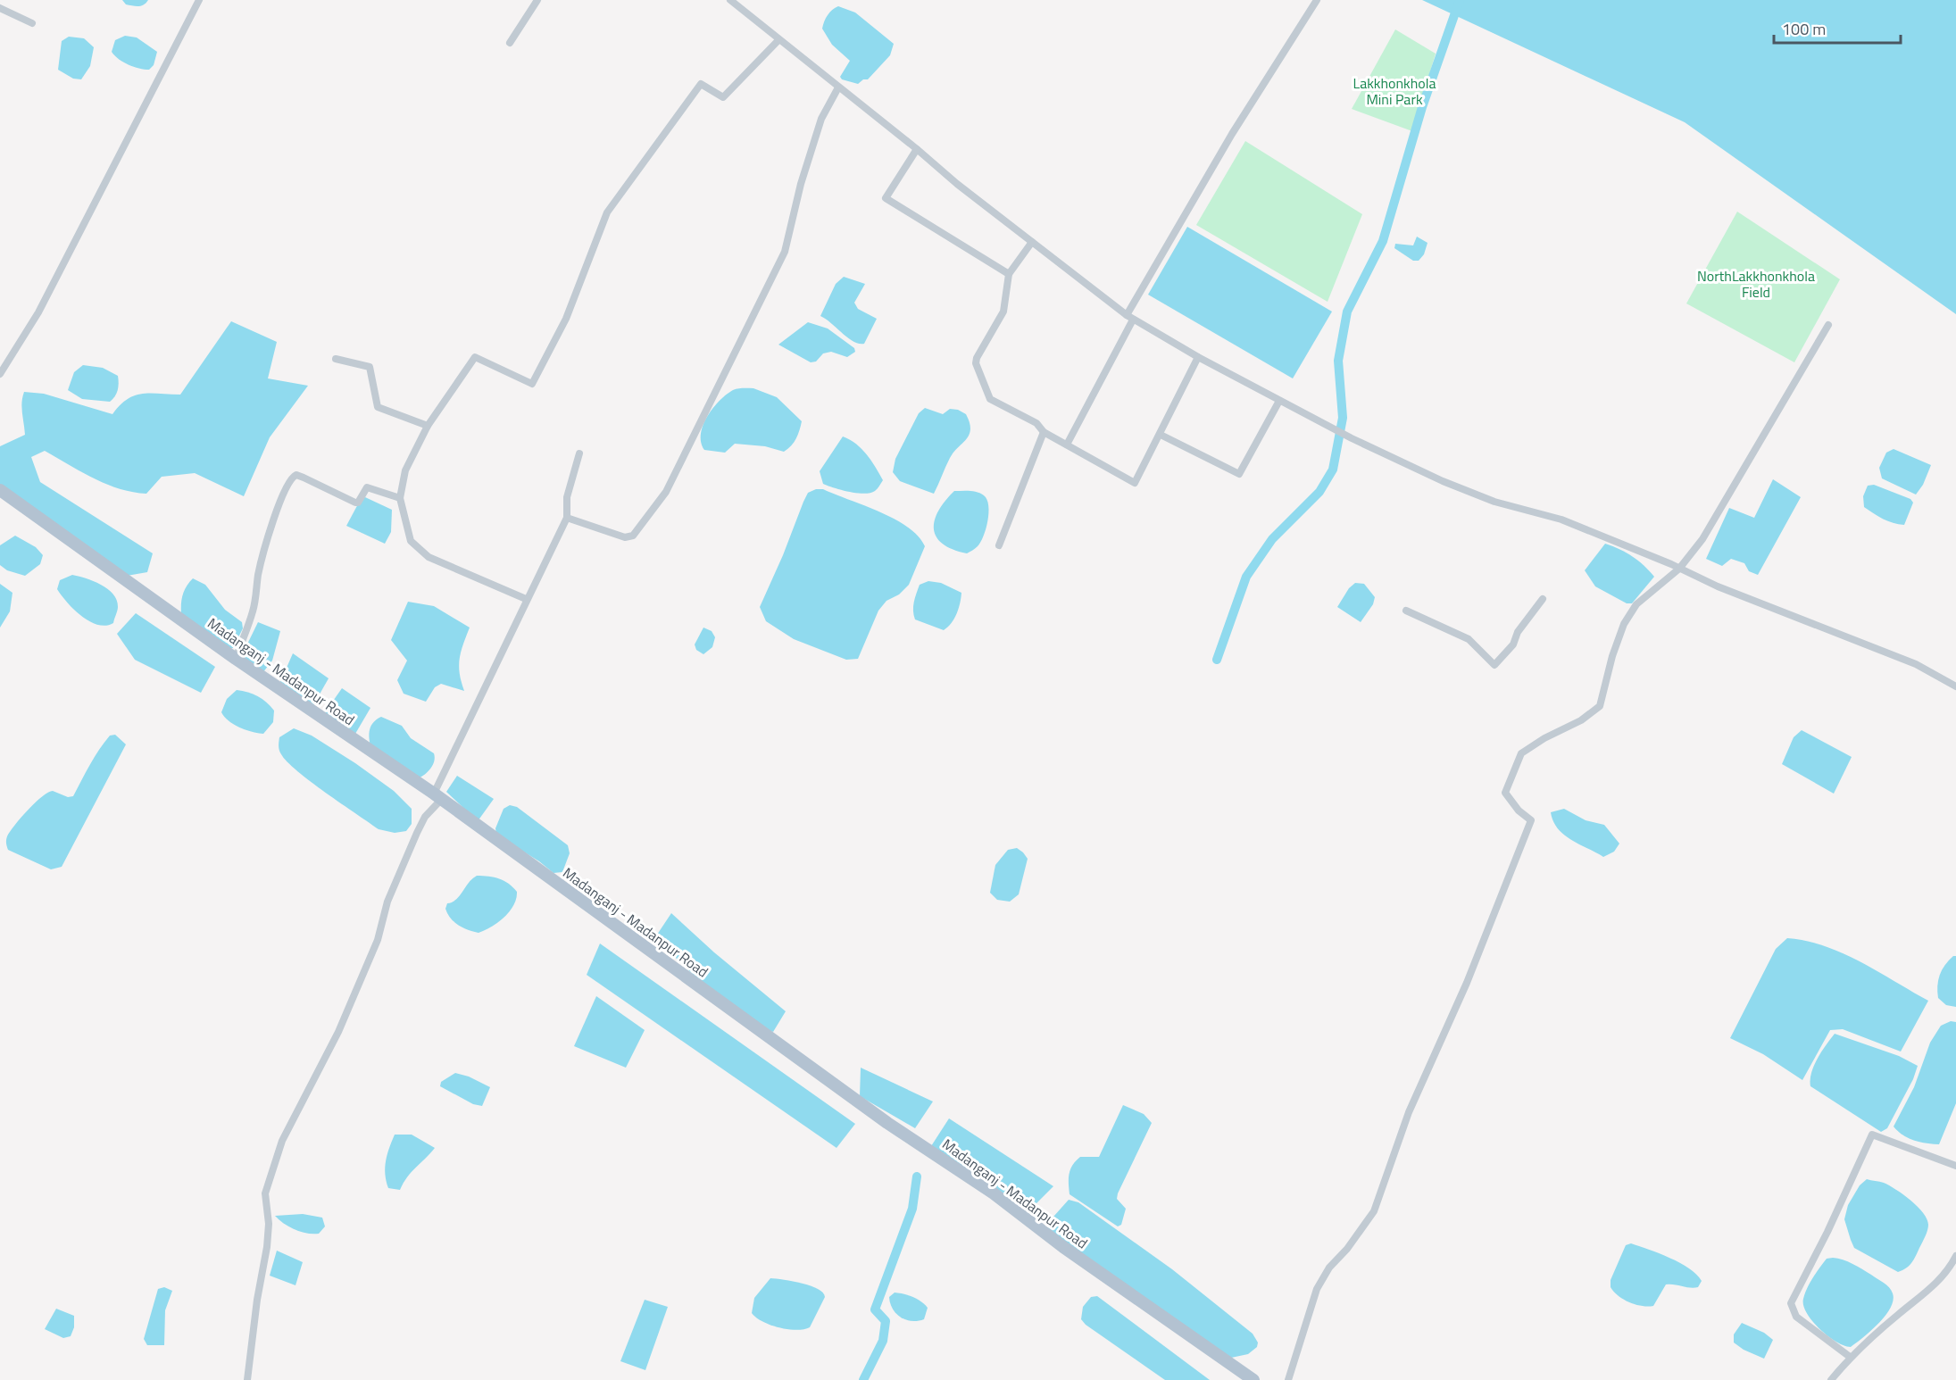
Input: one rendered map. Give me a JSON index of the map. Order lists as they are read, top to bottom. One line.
{"streets":{"main road":["Madanganj - Madanpur Road"]},"parks":["Lakkhonkhola Mini Park","NorthLakkhonkhola Field"],"scale_bar":"100 m"}
